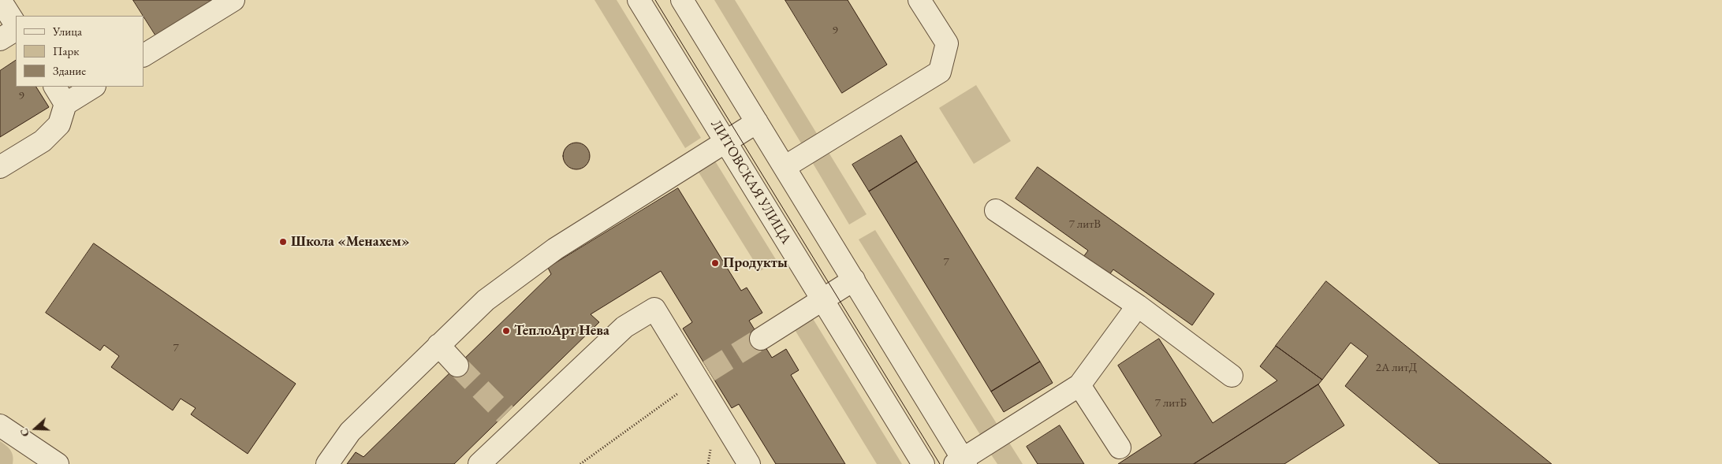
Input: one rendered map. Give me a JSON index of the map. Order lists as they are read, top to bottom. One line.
{"streets":{"street":["ЛИТОВСКАЯ УЛИЦА"]},"places":["Школа «Менахем»","Продукты","ТеплоАрт Нева"],"house_numbers":["9","9","7 литВ","7","7","2А литД","7 литБ"],"legend":["Улица","Парк","Здание"],"north":"left"}
